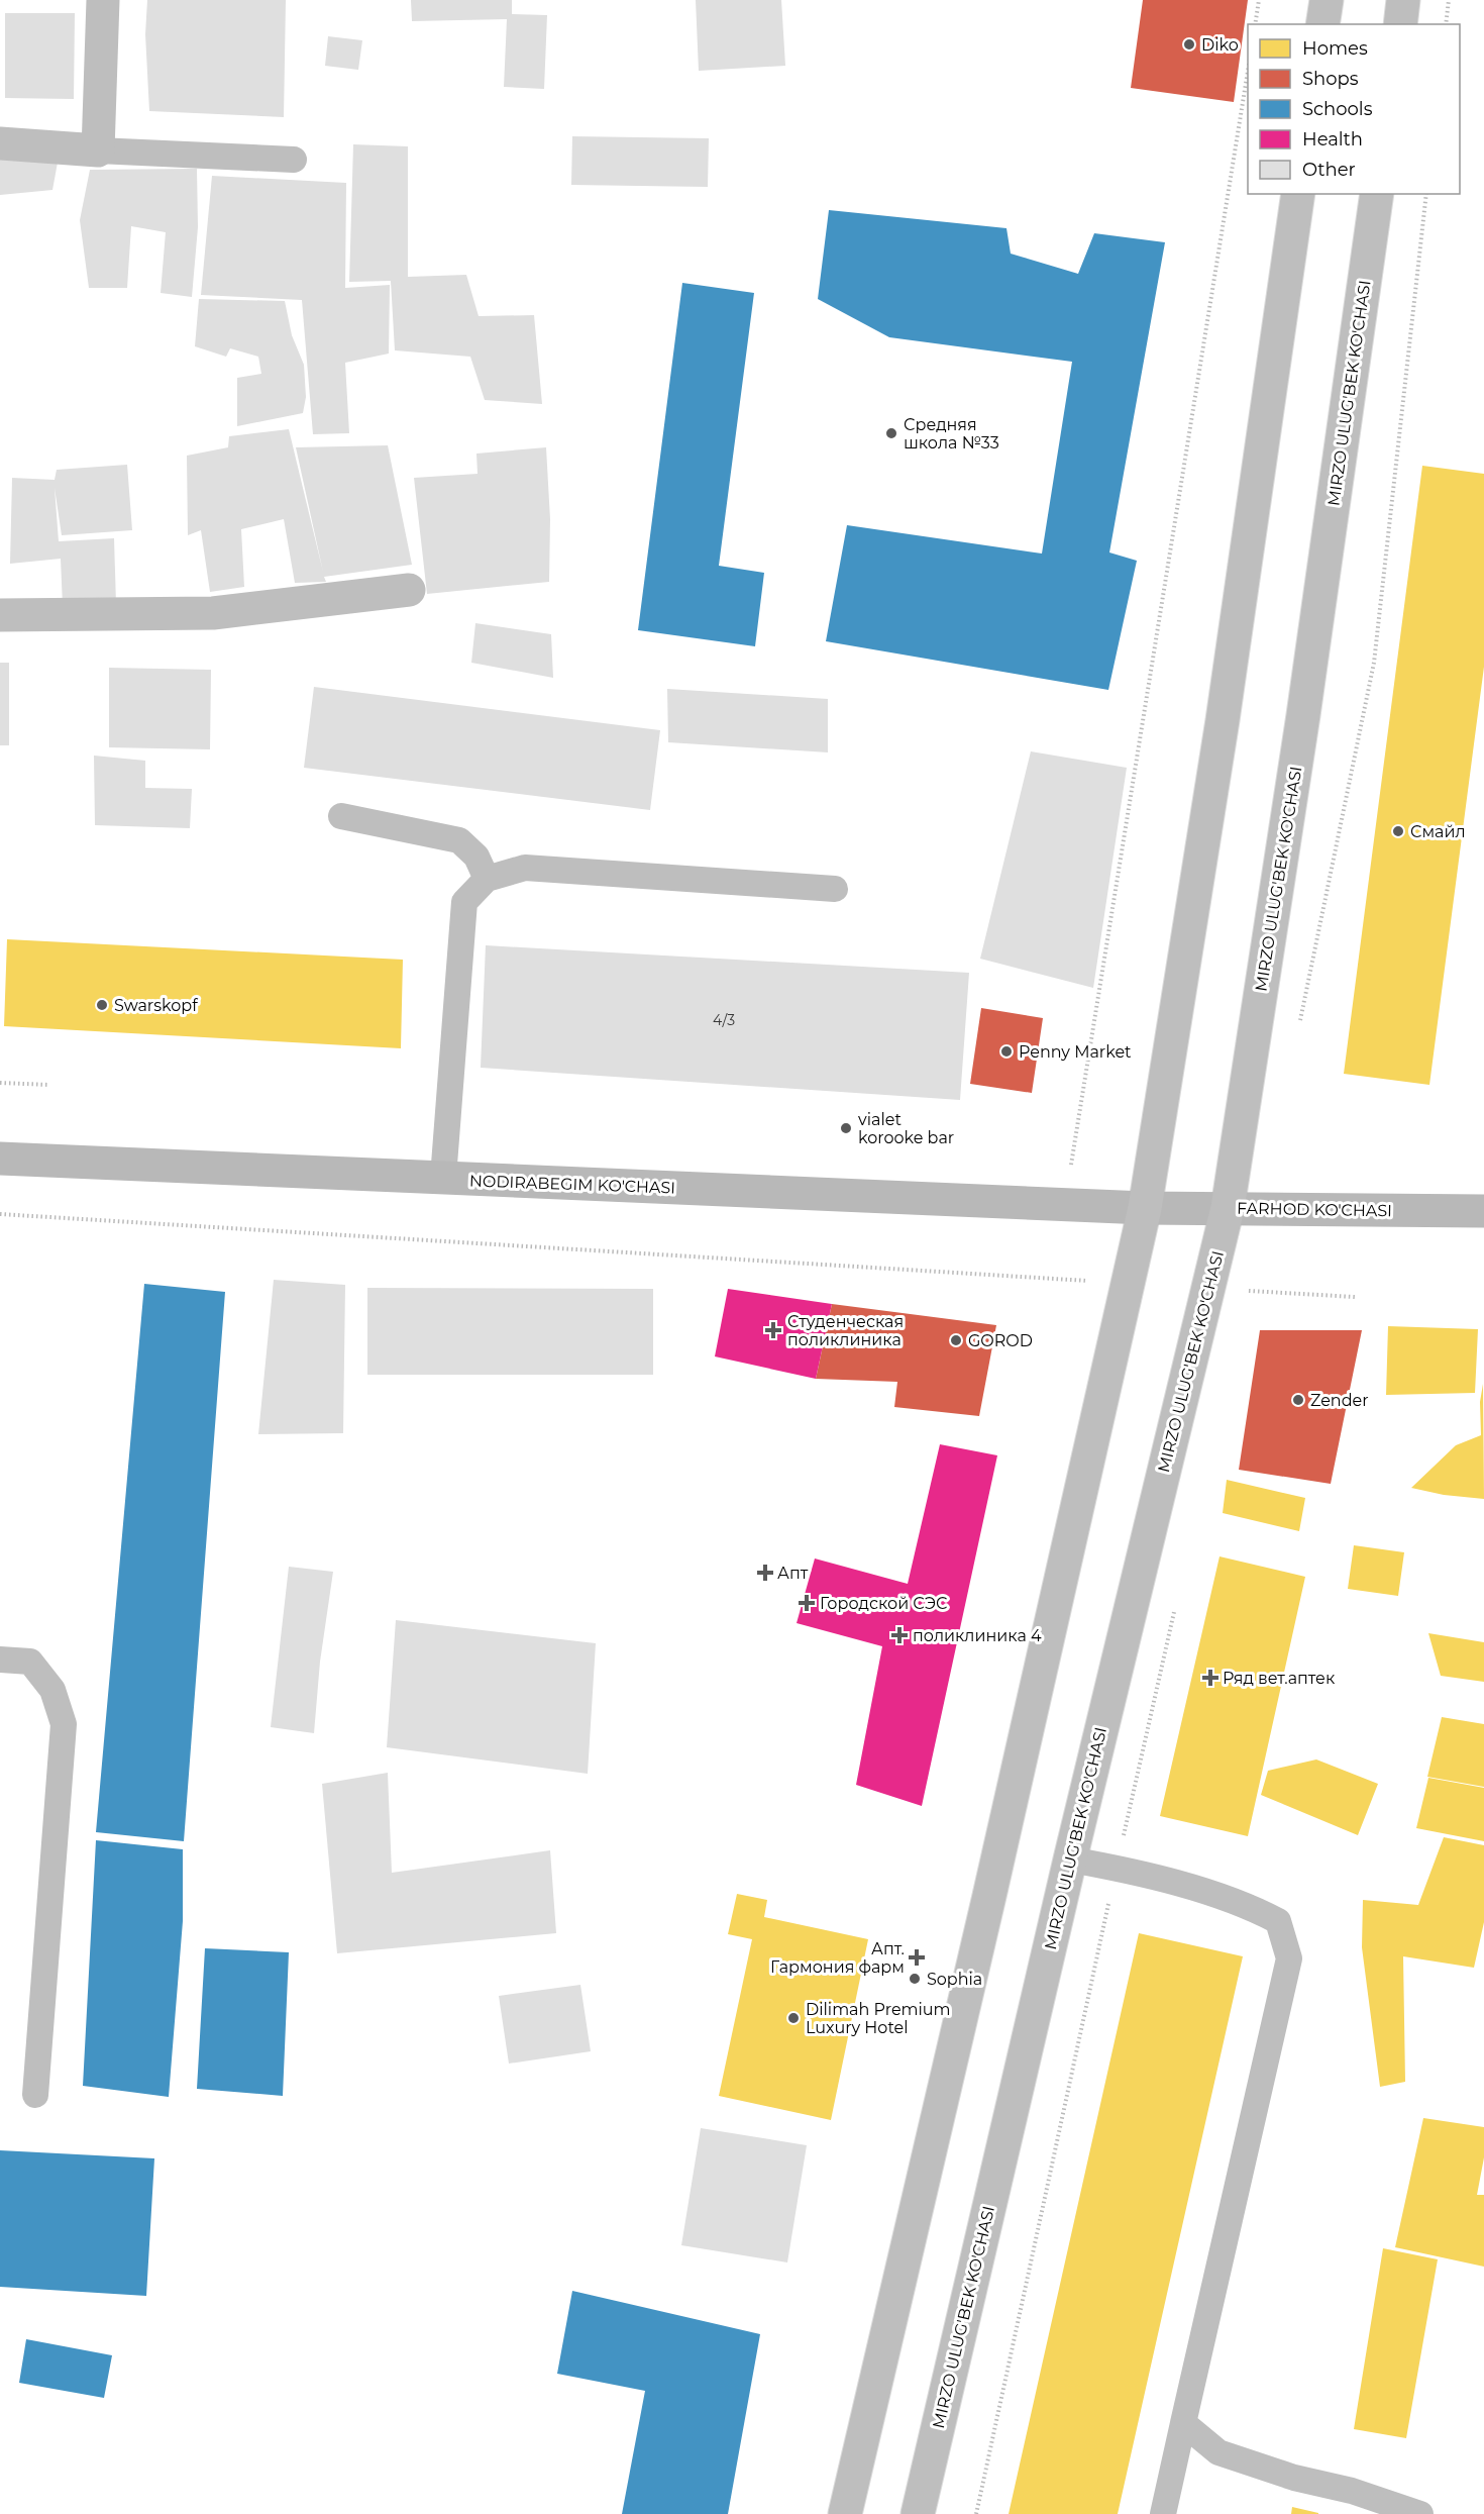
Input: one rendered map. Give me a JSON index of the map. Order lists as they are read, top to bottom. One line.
{"streets":{"main road":["MIRZO ULUG'BEK KO'CHASI"],"street":["NODIRABEGIM KO'CHASI","FARHOD KO'CHASI"]},"crossings":[["MIRZO ULUG'BEK KO'CHASI","FARHOD KO'CHASI"],["NODIRABEGIM KO'CHASI","FARHOD KO'CHASI"]],"places":{"other":["Diko","Средняя школа №33","Смайл","Swarskopf","Penny Market","vialet korooke bar","GOROD","Zender","Sophia","Dilimah Premium Luxury Hotel"],"health":["Студенческая поликлиника","Апт","Городской СЭС","поликлиника 4","Ряд вет.аптек","Апт. Гармония фарм"]},"house_numbers":["4/3"],"legend":["Homes","Shops","Schools","Health","Other"]}
